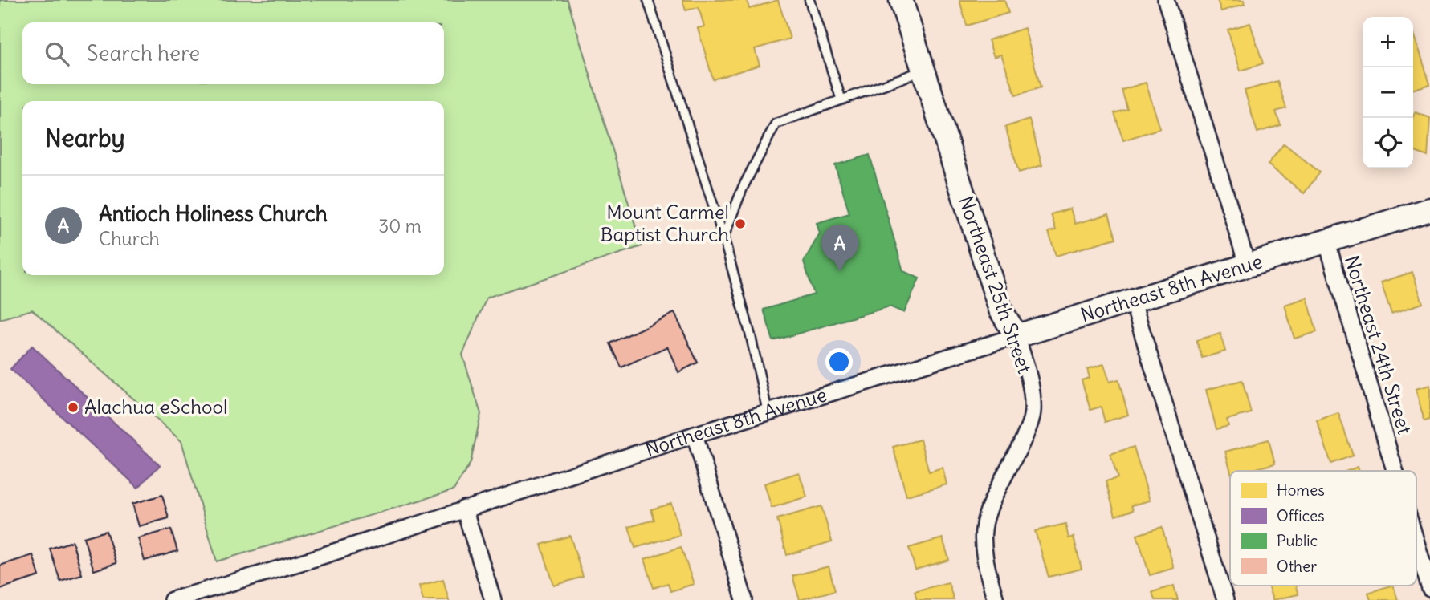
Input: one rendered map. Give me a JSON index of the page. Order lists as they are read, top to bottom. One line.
{"streets":{"street":["Northeast 25th Street","Northeast 8th Avenue","Northeast 24th Street"]},"crossings":[["Northeast 25th Street","Northeast 8th Avenue"],["Northeast 8th Avenue","Northeast 24th Street"]],"places":["Mount Carmel Baptist Church","Alachua eSchool"],"legend":["Homes","Offices","Public","Other"],"page":{"map_buttons":["+","−"],"search":"Search here","heading":"Nearby","list":[{"mark":"A","name":"Antioch Holiness Church","note":"Church","value":"30 m"}],"pins":"A"}}
